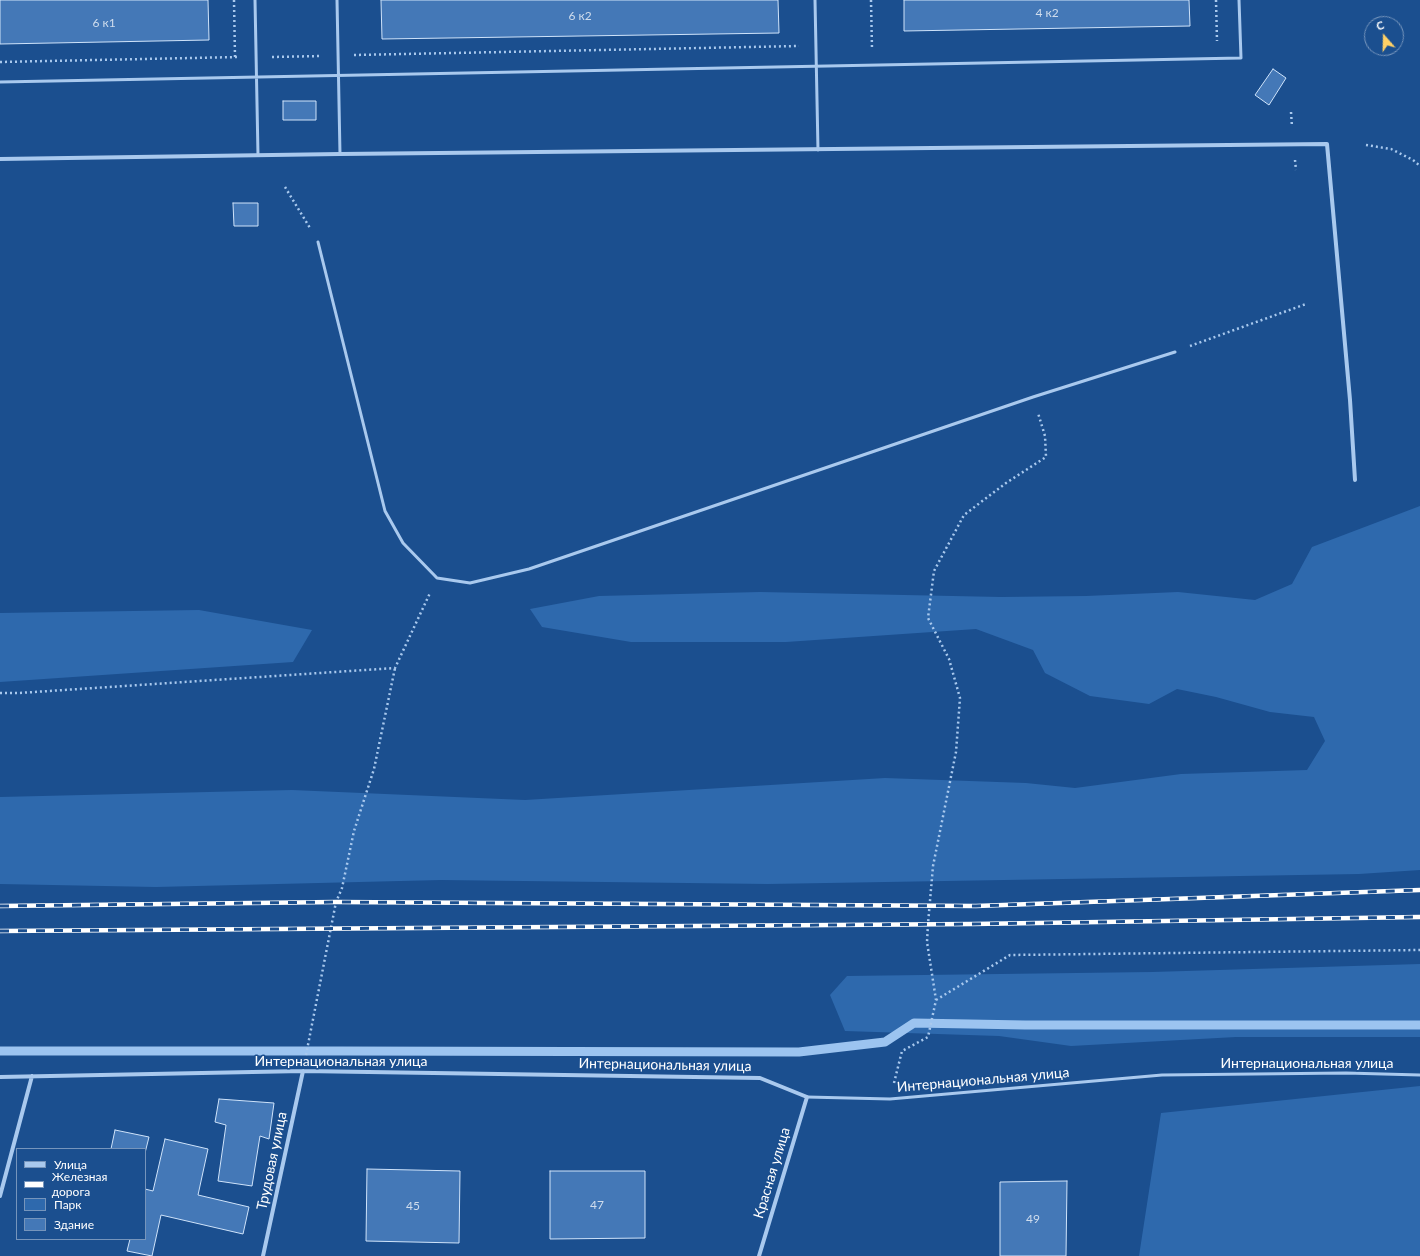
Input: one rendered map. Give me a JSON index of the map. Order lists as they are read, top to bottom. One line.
{"streets":{"street":["Интернациональная улица","Трудовая улица","Красная улица"]},"crossings":[["Интернациональная улица","Трудовая улица"],["Интернациональная улица","Красная улица"]],"house_numbers":["4 к2","6 к2","6 к1","47","45","49"],"legend":["Улица","Железная дорога","Парк","Здание"],"north":"top"}
